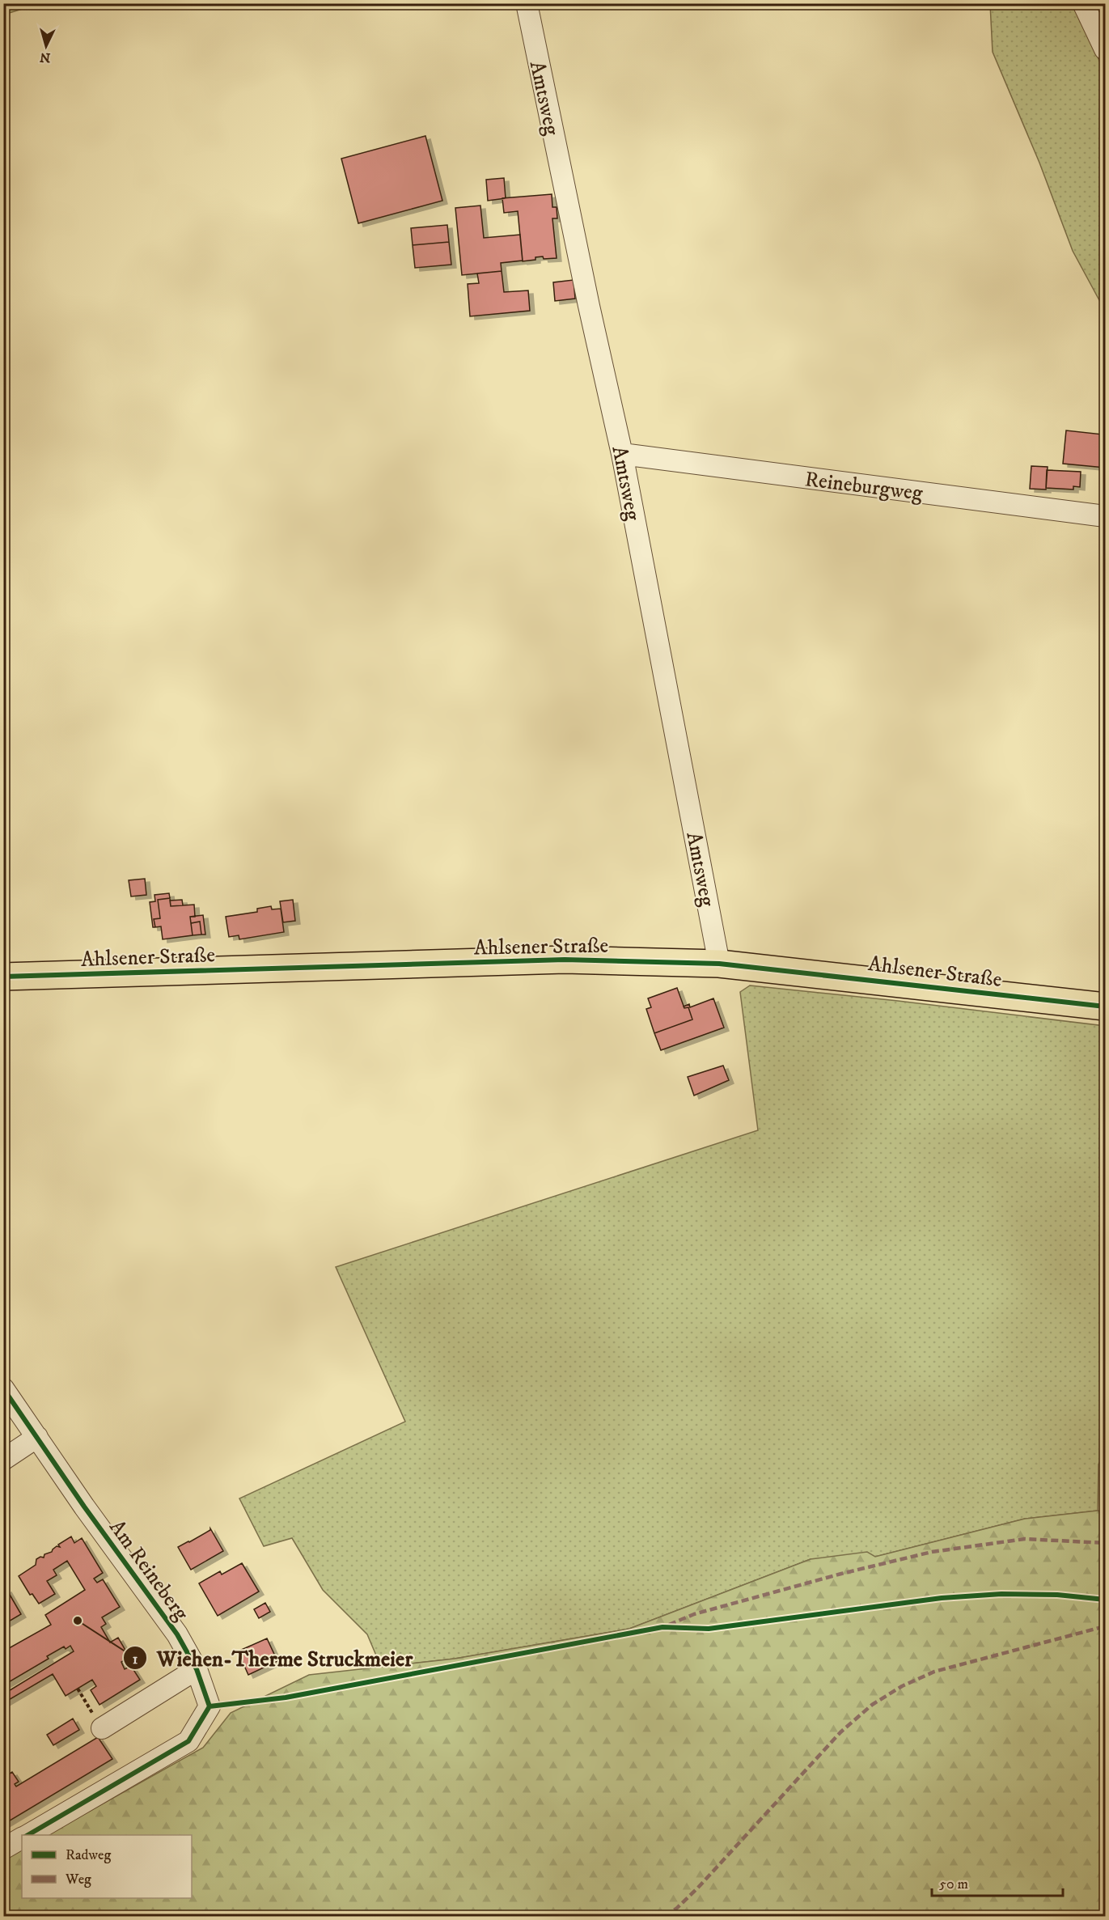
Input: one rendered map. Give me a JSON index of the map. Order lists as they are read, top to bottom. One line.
{"streets":{"main road":["Ahlsener Straße"],"street":["Amtsweg","Reineburgweg","Am Reineberg"]},"crossings":[["Amtsweg","Reineburgweg"],["Amtsweg","Ahlsener Straße"]],"places":["Wiehen-Therme Struckmeier"],"legend":["Radweg","Weg"],"scale_bar":"50 m","north":"bottom"}
